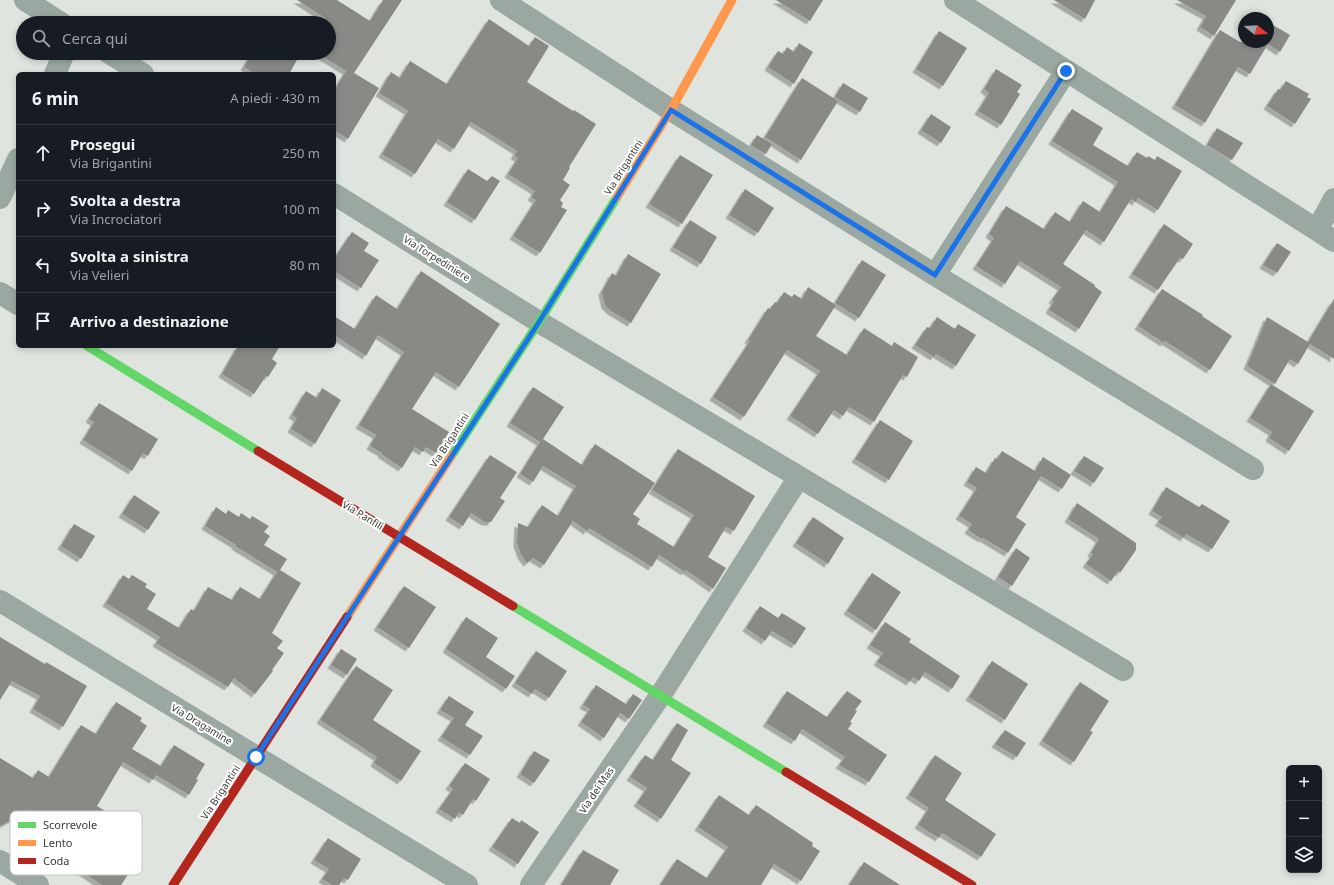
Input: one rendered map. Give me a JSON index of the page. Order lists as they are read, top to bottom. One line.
{"streets":{"street":["Via Brigantini","Via Torpediniere","Via Panfili","Via Dragamine","Via dei Mas"]},"crossings":[["Via Brigantini","Via Torpediniere"],["Via Brigantini","Via Panfili"],["Via Brigantini","Via Dragamine"],["Via Torpediniere","Via dei Mas"],["Via Panfili","Via dei Mas"]],"legend":["Scorrevole","Lento","Coda"],"north":"right","page":{"search":"Cerca qui","heading":["6 min","A piedi · 430 m"],"list":[["Prosegui","Via Brigantini","250 m"],["Svolta a destra","Via Incrociatori","100 m"],["Svolta a sinistra","Via Velieri","80 m"],"Arrivo a destinazione"],"map_buttons":["+","−"]}}
